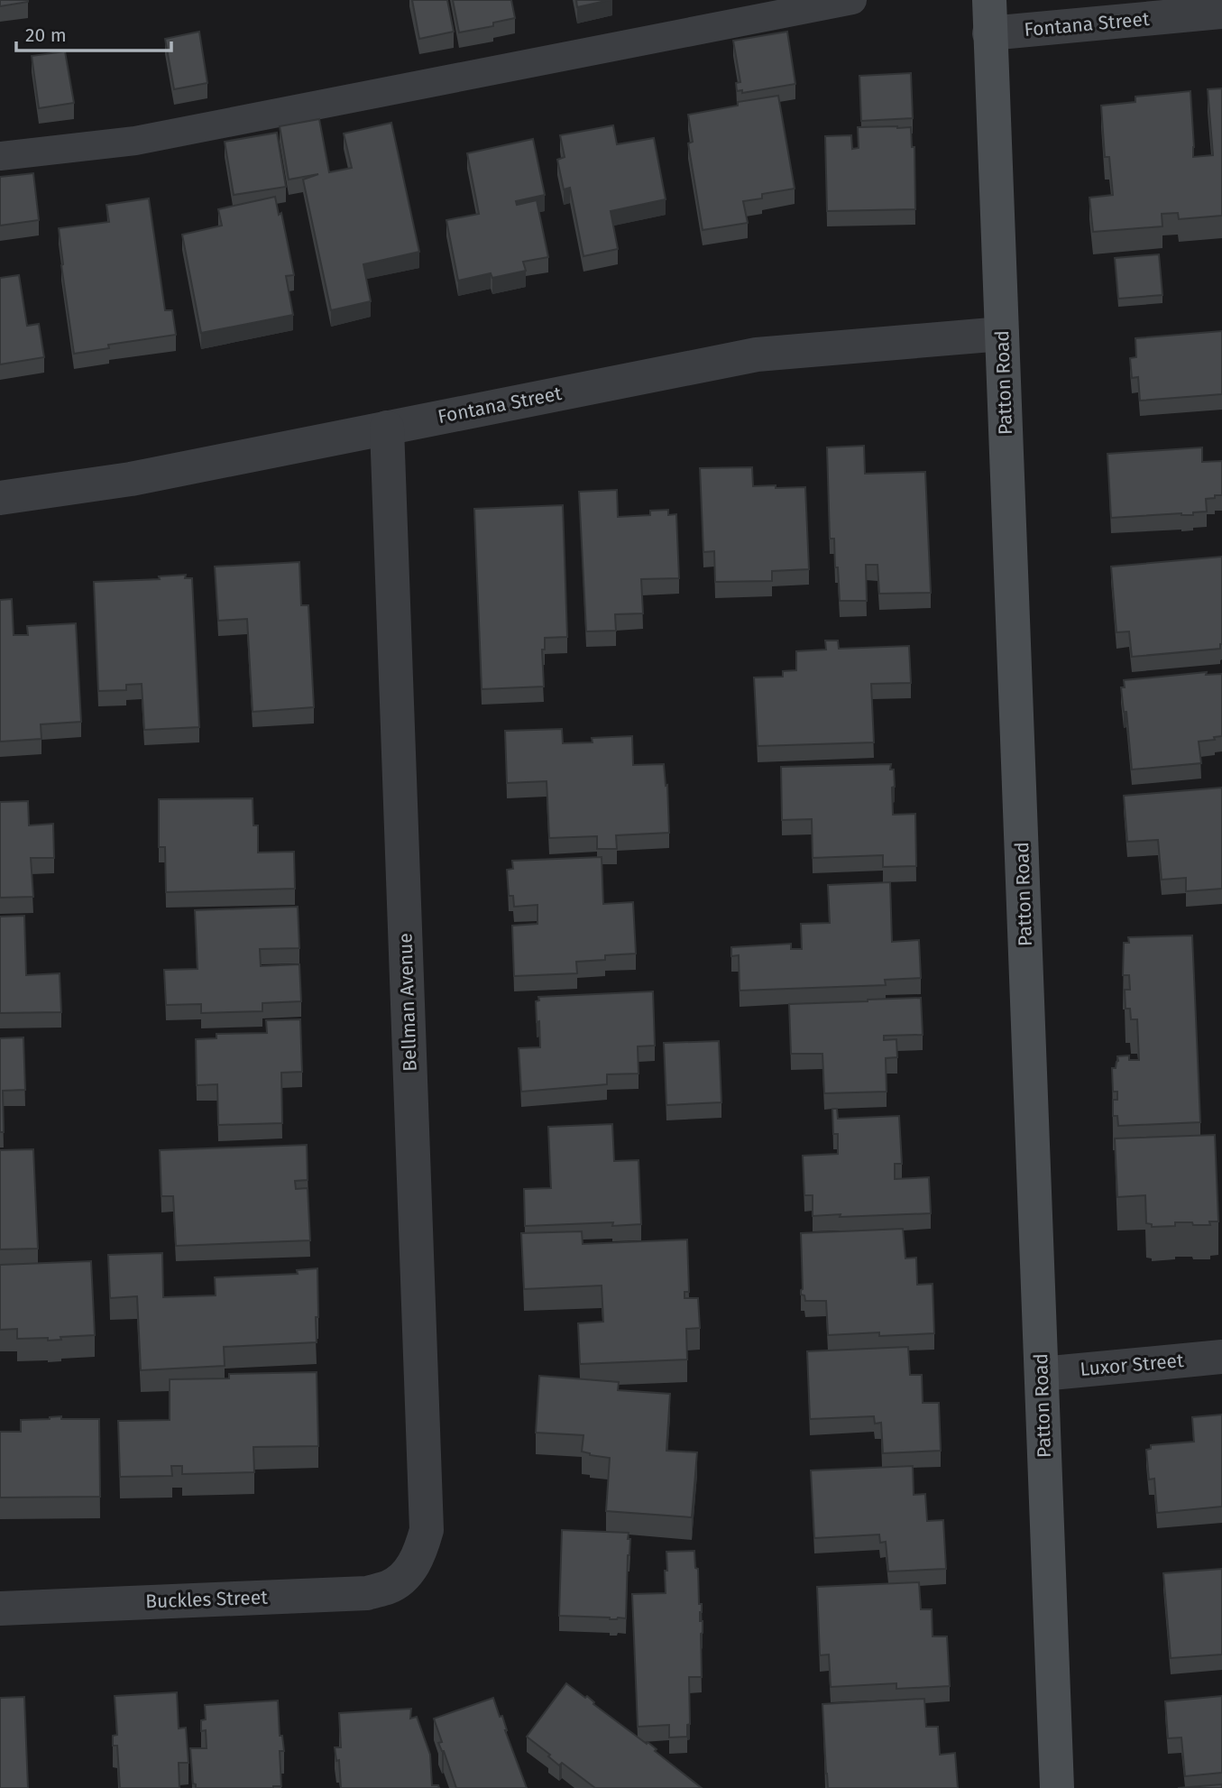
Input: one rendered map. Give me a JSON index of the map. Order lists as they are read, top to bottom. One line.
{"streets":{"street":["Fontana Street","Patton Road","Bellman Avenue","Luxor Street","Buckles Street"]},"crossings":[["Fontana Street","Patton Road"],["Fontana Street","Bellman Avenue"],["Patton Road","Luxor Street"],["Bellman Avenue","Buckles Street"]],"scale_bar":"20 m"}
